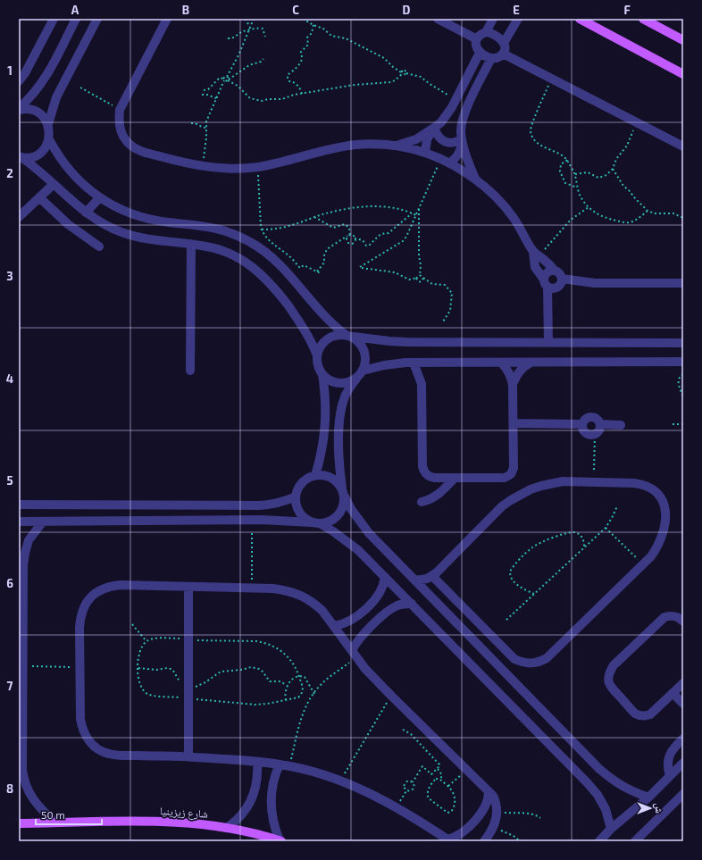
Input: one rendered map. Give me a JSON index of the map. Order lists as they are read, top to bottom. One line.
{"streets":{"main road":["شارع زيزينيا"]},"scale_bar":"50 m","north":"right","grid":{"columns":["A","B","C","D","E","F"],"rows":["1","2","3","4","5","6","7","8"]}}
